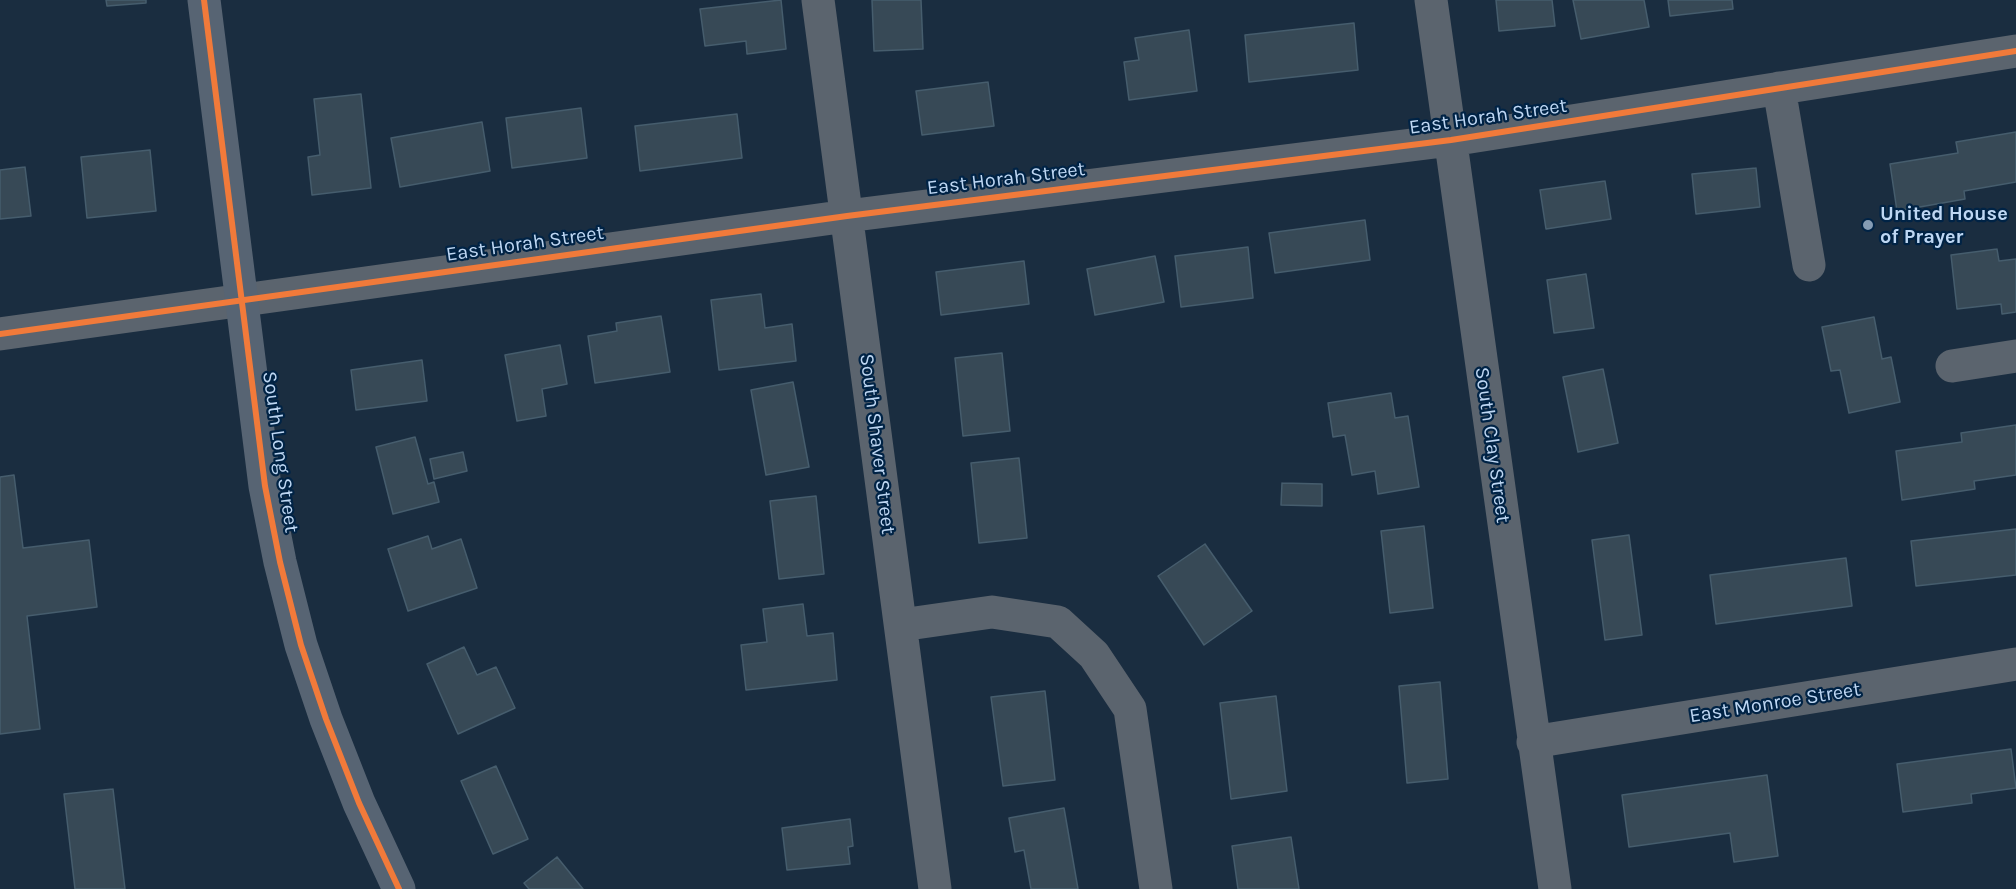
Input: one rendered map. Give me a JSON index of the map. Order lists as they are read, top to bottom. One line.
{"streets":{"main road":["South Long Street"],"street":["East Horah Street","South Shaver Street","South Clay Street","East Monroe Street"]},"crossings":[["East Horah Street","South Shaver Street"],["East Horah Street","South Clay Street"],["East Horah Street","South Long Street"],["South Clay Street","East Monroe Street"]],"places":["United House of Prayer"]}
